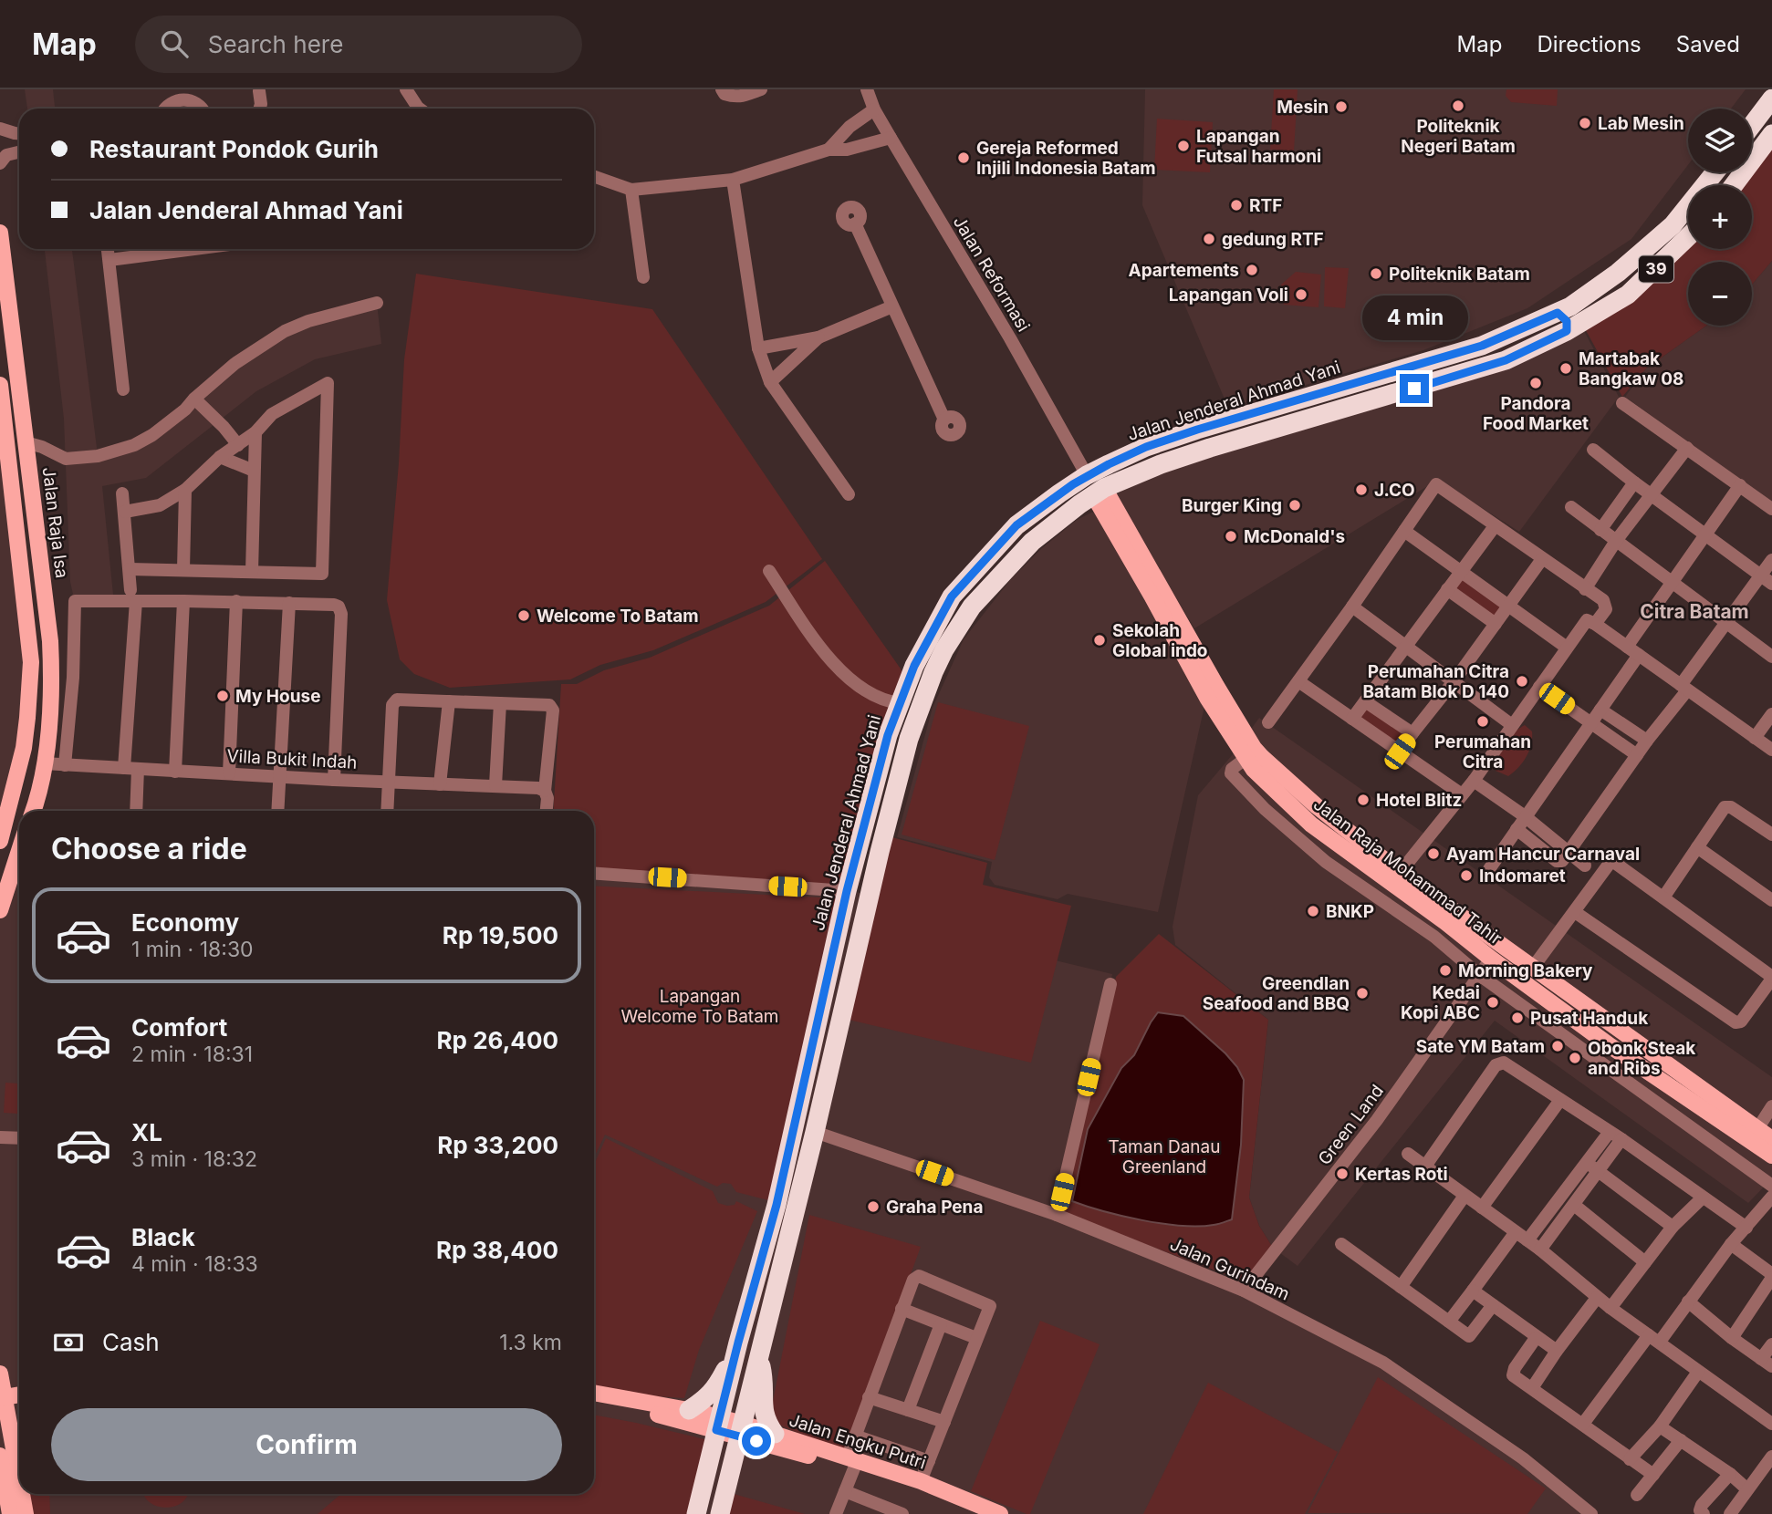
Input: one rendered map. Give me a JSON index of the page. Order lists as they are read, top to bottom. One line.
{"streets":{"highway":["39","Jalan Jenderal Ahmad Yani"],"main road":["Jalan Raja Isa","Jalan Raja Mohammad Tahir","Jalan Engku Putri"],"street":["Jalan Reformasi","Villa Bukit Indah","Green Land","Jalan Gurindam"]},"crossings":[["39","Jalan Jenderal Ahmad Yani"],["39","Jalan Raja Mohammad Tahir"],["39","Jalan Gurindam"],["39","Jalan Engku Putri"],["Jalan Reformasi","Jalan Jenderal Ahmad Yani"],["Jalan Jenderal Ahmad Yani","Jalan Engku Putri"],["Jalan Raja Isa","Villa Bukit Indah"],["Jalan Raja Mohammad Tahir","Green Land"],["Green Land","Jalan Gurindam"]],"districts":["Citra Batam"],"parks":["Lapangan Welcome To Batam","Taman Danau Greenland"],"places":["Politeknik Negeri Batam","Mesin","Lab Mesin","Lapangan Futsal harmoni","Gereja Reformed Injili Indonesia Batam","RTF","gedung RTF","Apartements","Politeknik Batam","Lapangan Voli","Martabak Bangkaw 08","Pandora Food Market","J.CO","Burger King","McDonald's","Welcome To Batam","Sekolah Global indo","Perumahan Citra Batam Blok D 140","My House","Perumahan Citra","Hotel Blitz","Ayam Hancur Carnaval","Indomaret","BNKP","Morning Bakery","Greendlan Seafood and BBQ","Kedai Kopi ABC","Pusat Handuk","Sate YM Batam","Obonk Steak and Ribs","Kertas Roti","Graha Pena"],"page":{"header":"Map","search":"Search here","nav":["Map","Directions","Saved"],"map_buttons":["+","−"],"banner":["Restaurant Pondok Gurih","Jalan Jenderal Ahmad Yani"],"bubble":"4 min","heading":"Choose a ride","list":[{"name":"Economy","note":"1 min · 18:30","value":"Rp 19,500"},{"name":"Comfort","note":"2 min · 18:31","value":"Rp 26,400"},{"name":"XL","note":"3 min · 18:32","value":"Rp 33,200"},{"name":"Black","note":"4 min · 18:33","value":"Rp 38,400"}],"pay":["Cash","1.3 km"],"buttons":"Confirm"}}
